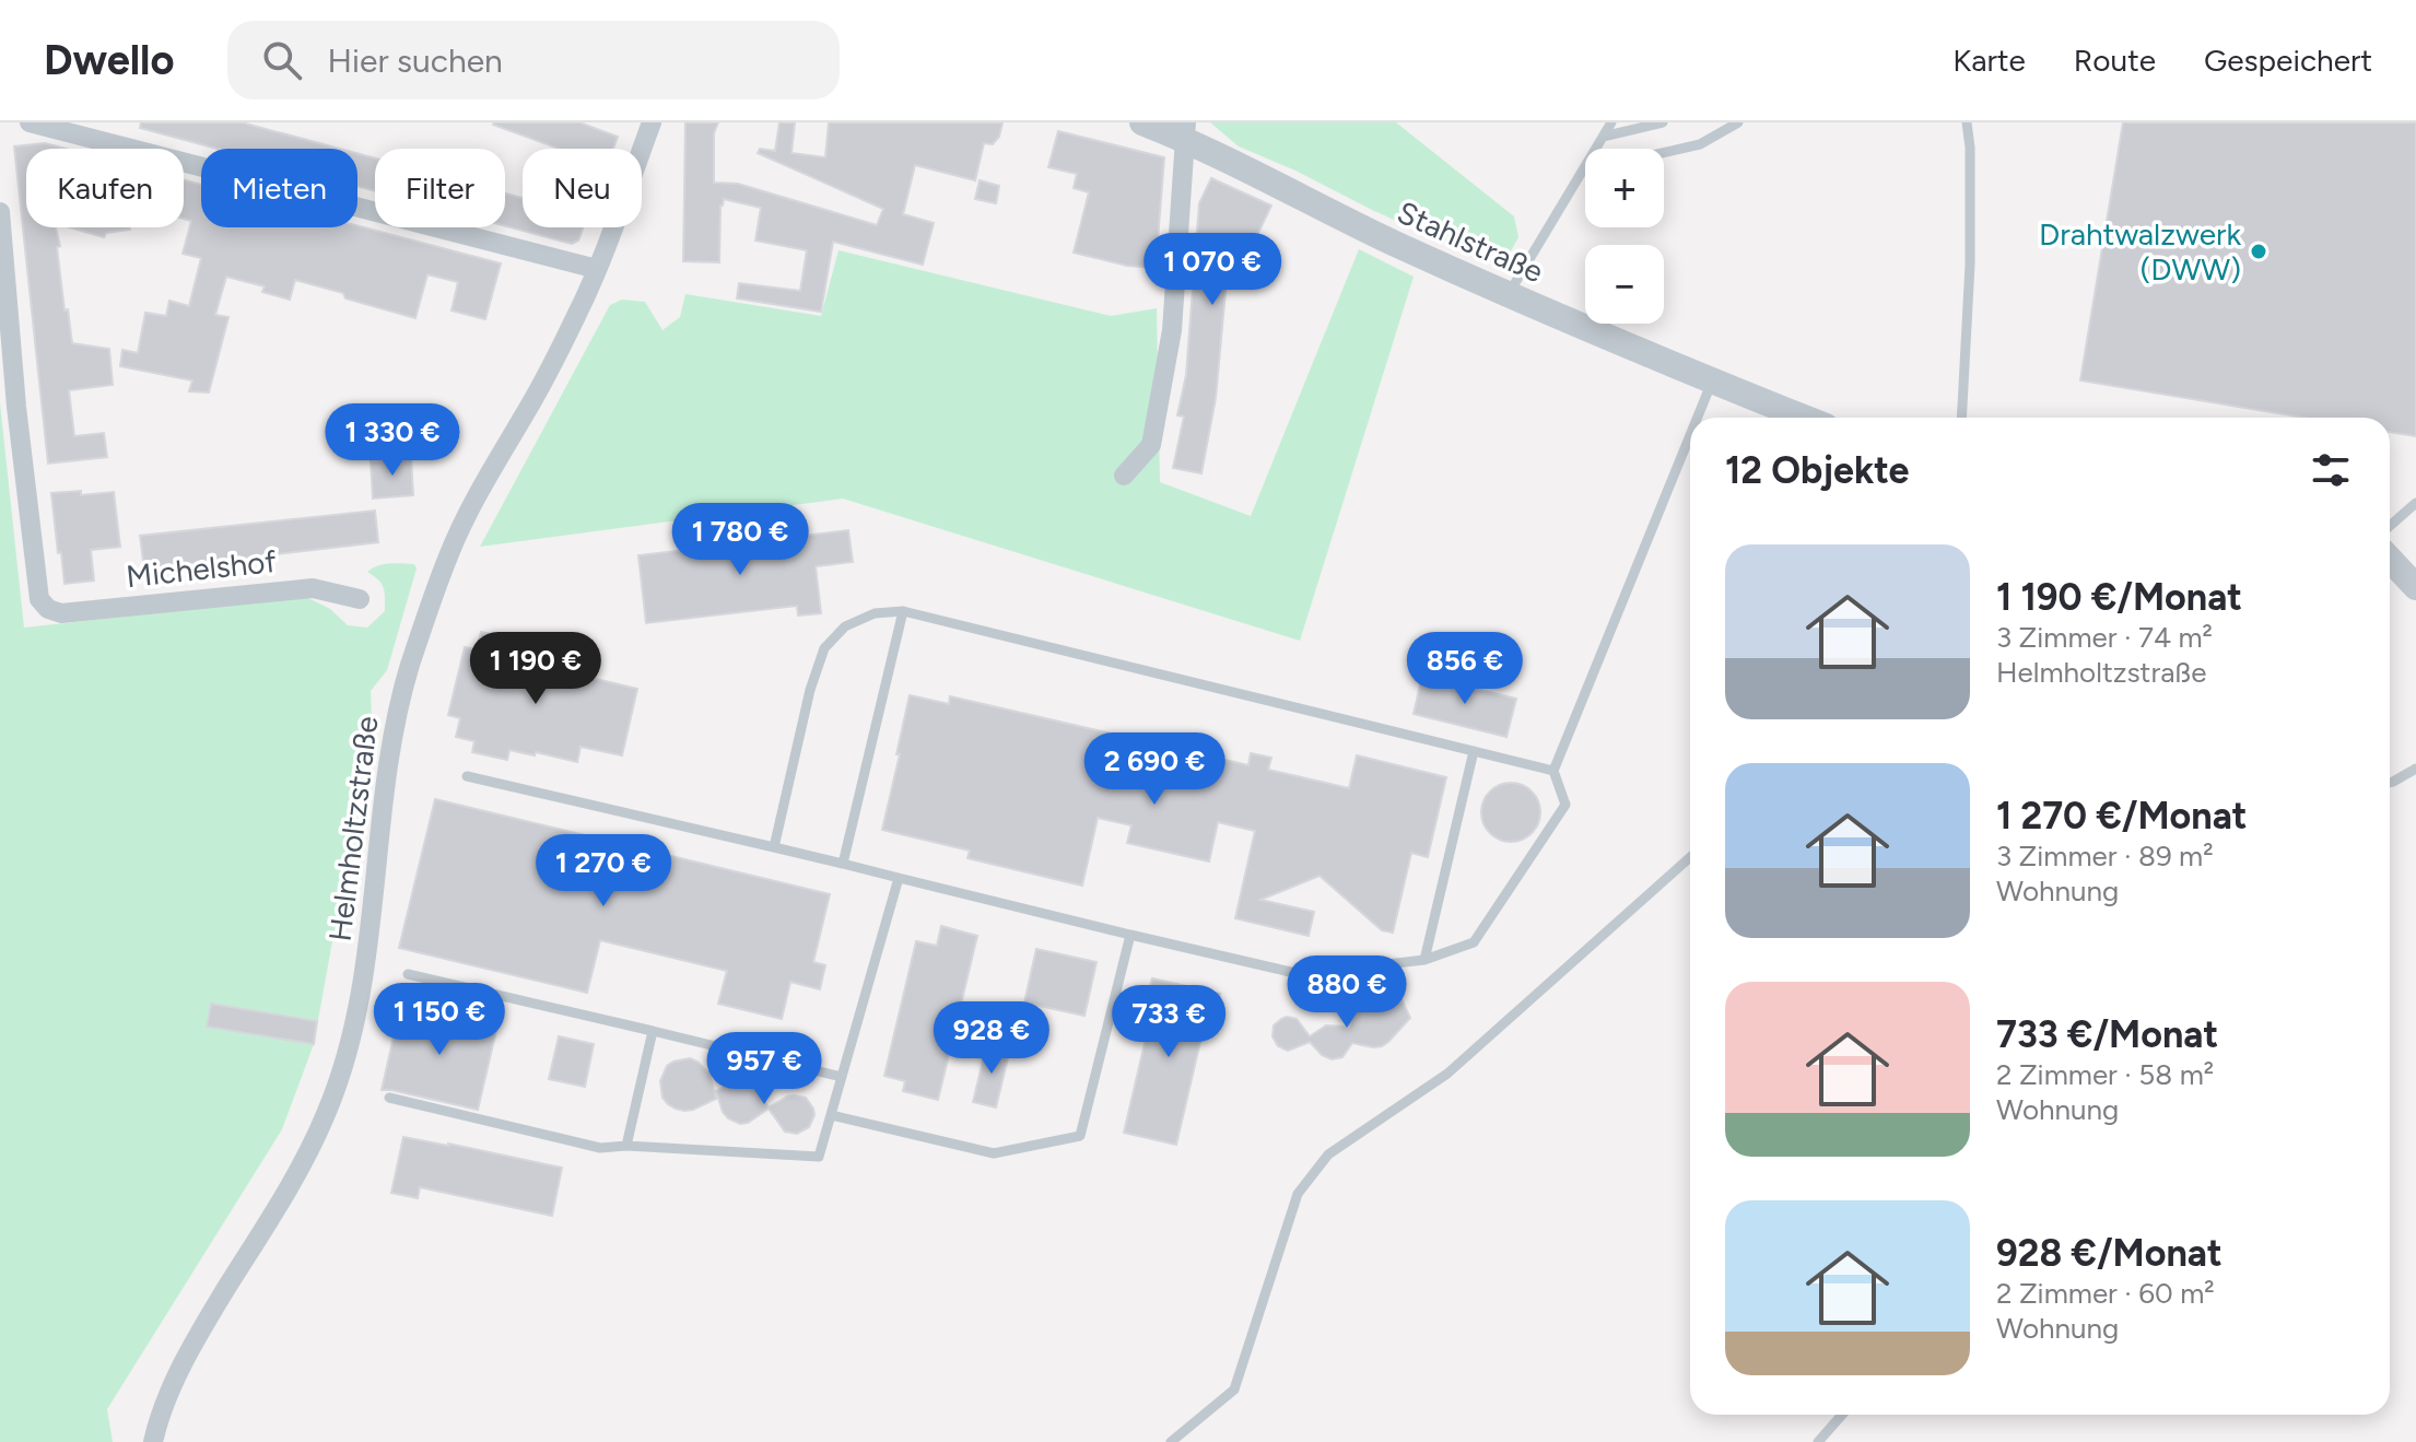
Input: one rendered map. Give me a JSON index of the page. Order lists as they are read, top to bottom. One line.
{"streets":{"street":["Stahlstraße","Michelshof","Helmholtzstraße"]},"places":["Drahtwalzwerk (DWW)"],"page":{"header":"Dwello","search":"Hier suchen","nav":["Karte","Route","Gespeichert"],"map_buttons":["+","−"],"chip":["Kaufen","Mieten","Filter","Neu"],"price":["1 070 €","1 330 €","1 780 €","1 190 €","856 €","2 690 €","1 270 €","880 €","1 150 €","733 €","928 €","957 €"],"heading":"12 Objekte","list":[{"name":"1 190 €/Monat","note":"3 Zimmer · 74 m² · Helmholtzstraße"},{"name":"1 270 €/Monat","note":"3 Zimmer · 89 m² · Wohnung"},{"name":"733 €/Monat","note":"2 Zimmer · 58 m² · Wohnung"},{"name":"928 €/Monat","note":"2 Zimmer · 60 m² · Wohnung"}]}}
